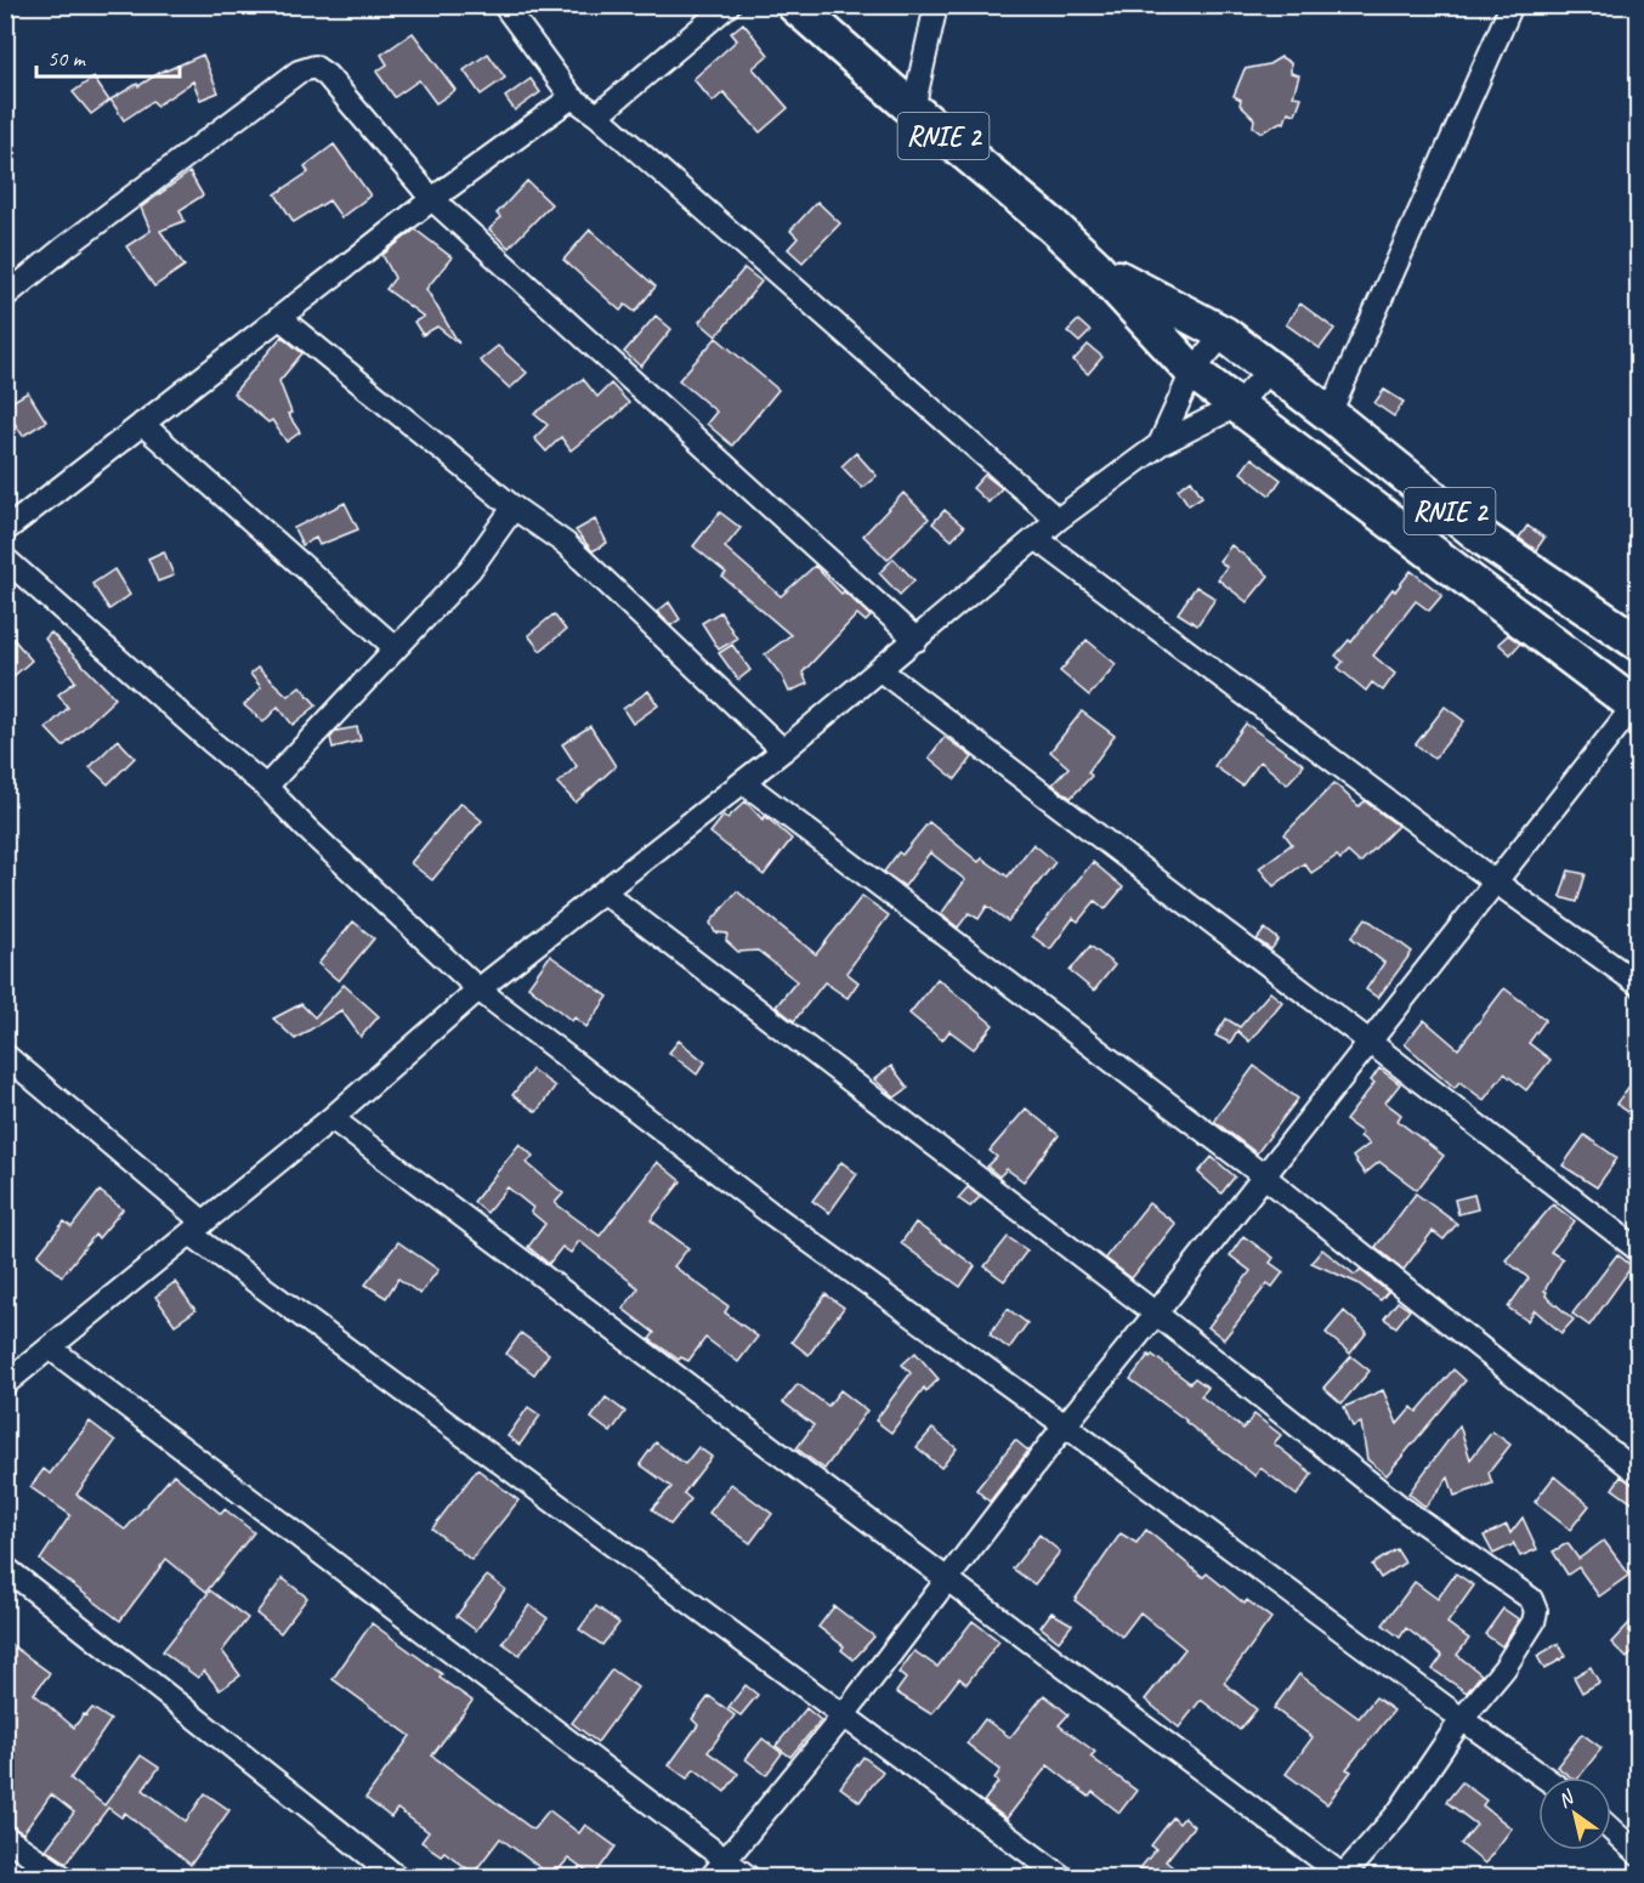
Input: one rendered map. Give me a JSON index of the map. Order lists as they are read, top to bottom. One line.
{"streets":{"main road":["RNIE 2"]},"scale_bar":"50 m","north":"top left"}
